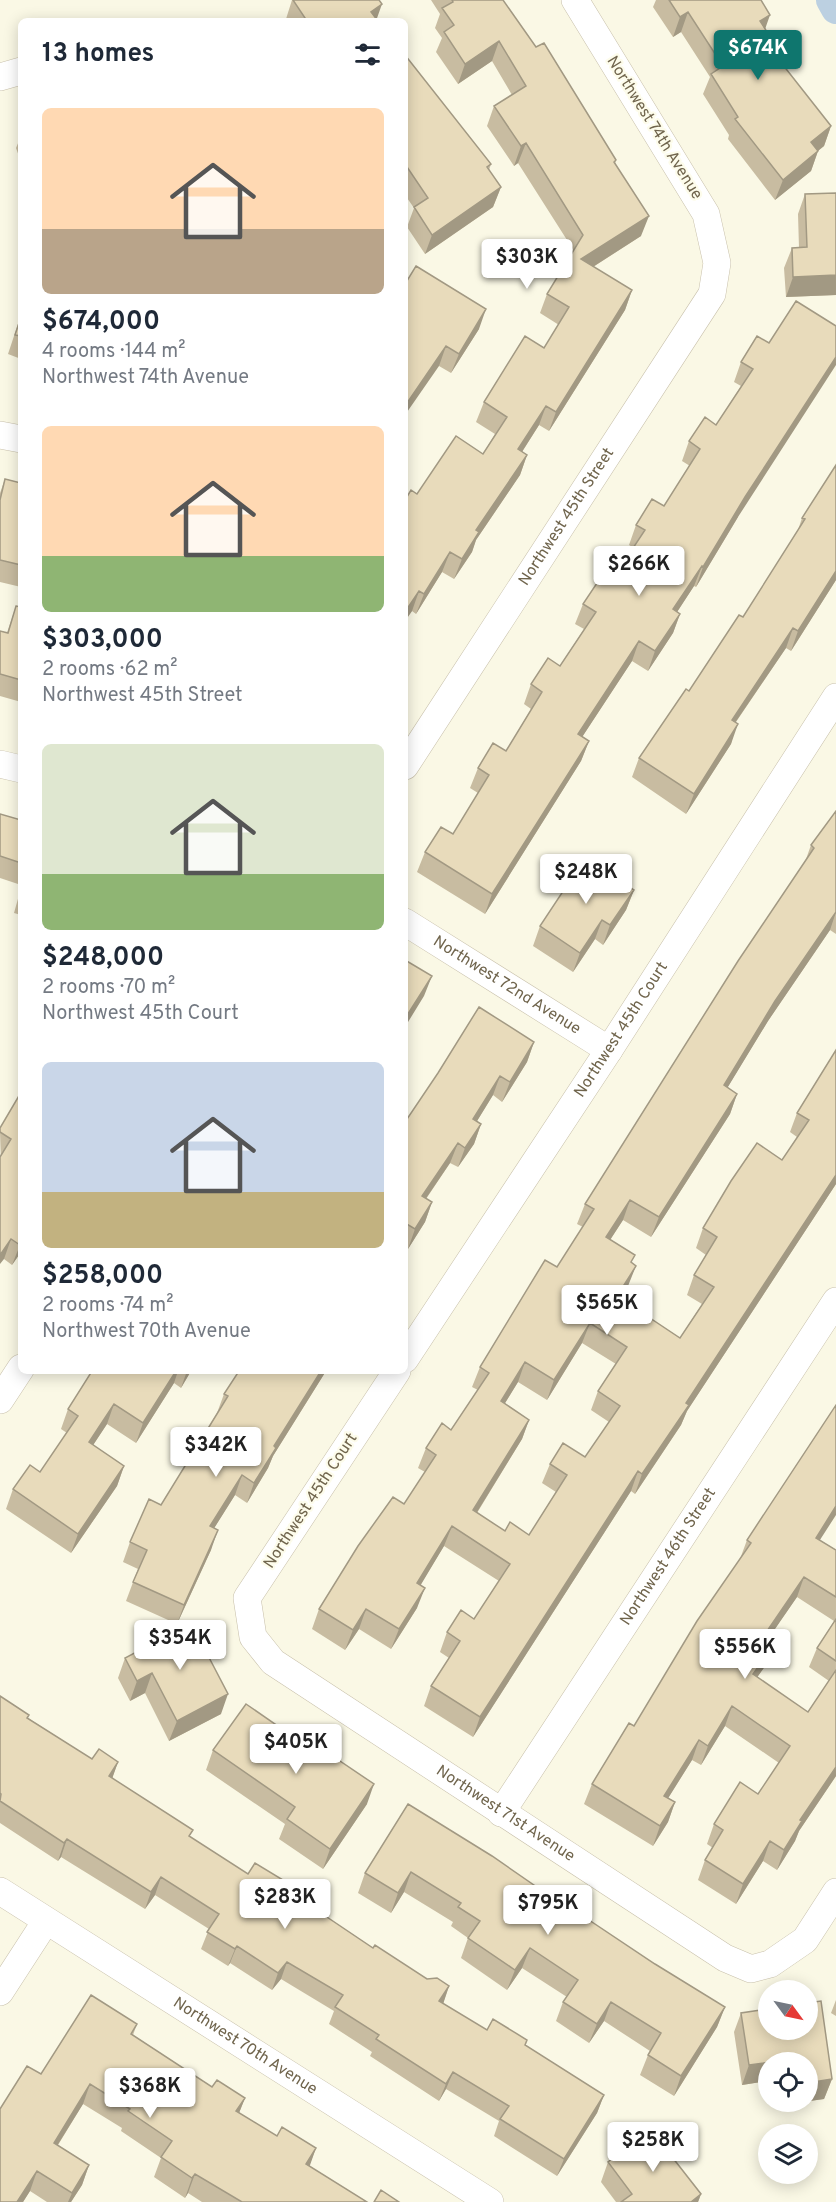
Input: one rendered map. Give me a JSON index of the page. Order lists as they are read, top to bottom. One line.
{"streets":{"street":["Northwest 74th Avenue","Northwest 45th Street","Northwest 72nd Avenue","Northwest 45th Court","Northwest 46th Street","Northwest 71st Avenue","Northwest 70th Avenue"]},"crossings":[["Northwest 74th Avenue","Northwest 45th Street"],["Northwest 72nd Avenue","Northwest 45th Court"],["Northwest 45th Court","Northwest 71st Avenue"],["Northwest 46th Street","Northwest 71st Avenue"]],"north":"bottom right","page":{"heading":"13 homes","price":["$674K","$303K","$266K","$248K","$565K","$342K","$354K","$556K","$405K","$283K","$795K","$368K","$258K"],"list":[{"name":"$674,000","note":"4 rooms · 144 m² · Northwest 74th Avenue"},{"name":"$303,000","note":"2 rooms · 62 m² · Northwest 45th Street"},{"name":"$248,000","note":"2 rooms · 70 m² · Northwest 45th Court"},{"name":"$258,000","note":"2 rooms · 74 m² · Northwest 70th Avenue"}]}}
